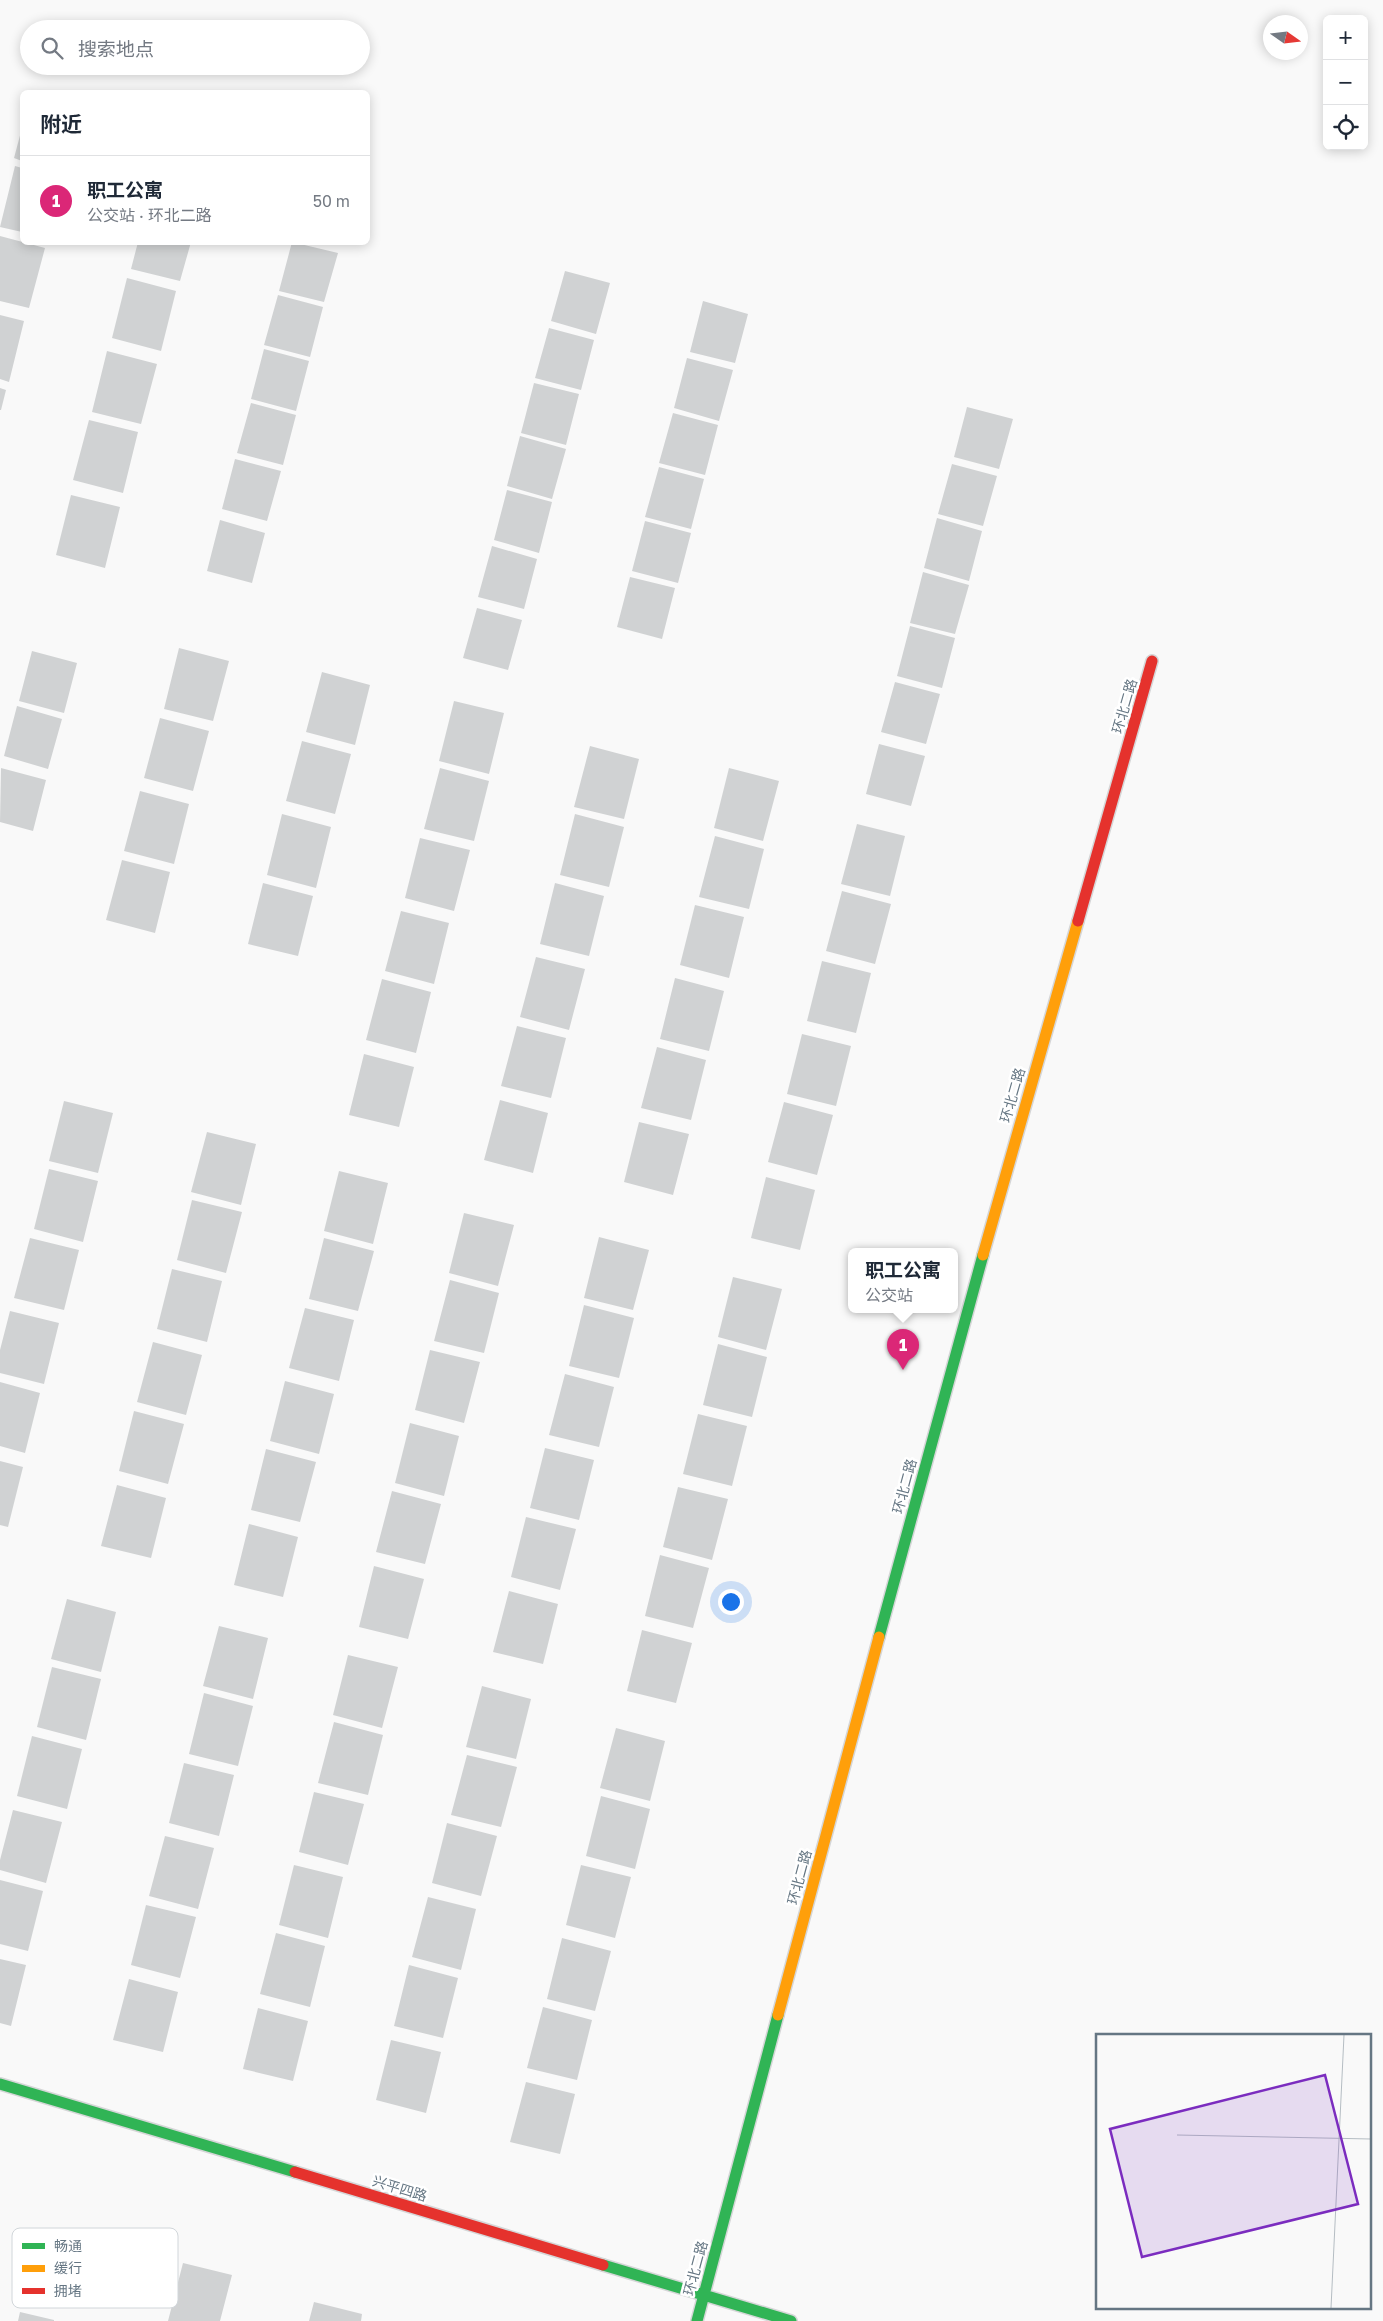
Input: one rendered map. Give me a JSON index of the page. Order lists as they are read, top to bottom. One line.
{"streets":{"main road":["环北二路","兴平四路"]},"crossings":[["环北二路","兴平四路"]],"legend":["畅通","缓行","拥堵"],"north":"right","page":{"map_buttons":["+","−"],"search":"搜索地点","heading":"附近","list":[{"mark":"1","name":"职工公寓","note":"公交站 · 环北二路","value":"50 m"}],"popup":["职工公寓","公交站"],"pins":"1"}}
